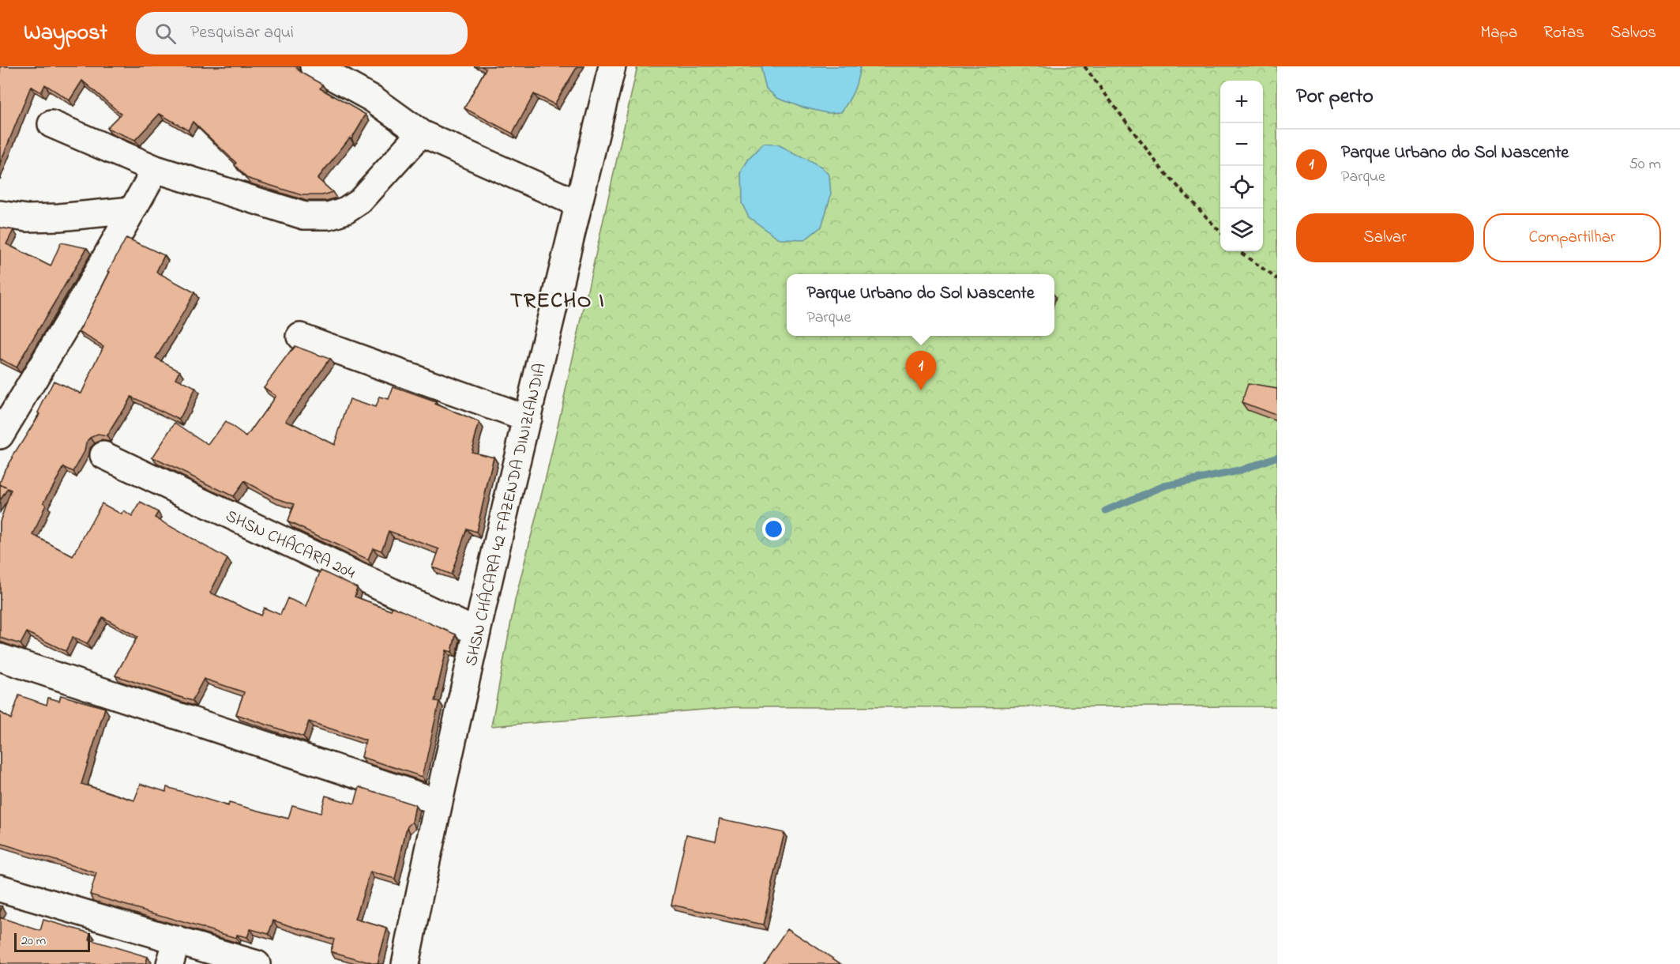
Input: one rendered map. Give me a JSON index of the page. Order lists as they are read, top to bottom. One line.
{"streets":{"street":["SHSN CHÁCARA 42 FAZENDA DINIZLANDIA","SHSN CHÁCARA 204"]},"crossings":[["SHSN CHÁCARA 42 FAZENDA DINIZLANDIA","SHSN CHÁCARA 204"]],"districts":["TRECHO I"],"scale_bar":"20 m","page":{"header":"Waypost","search":"Pesquisar aqui","nav":["Mapa","Rotas","Salvos"],"heading":"Por perto","map_buttons":["+","−"],"list":[{"mark":"1","name":"Parque Urbano do Sol Nascente","note":"Parque","value":"50 m"}],"buttons":["Salvar","Compartilhar"],"popup":["Parque Urbano do Sol Nascente","Parque"],"pins":"1","scale":"20 m"}}
